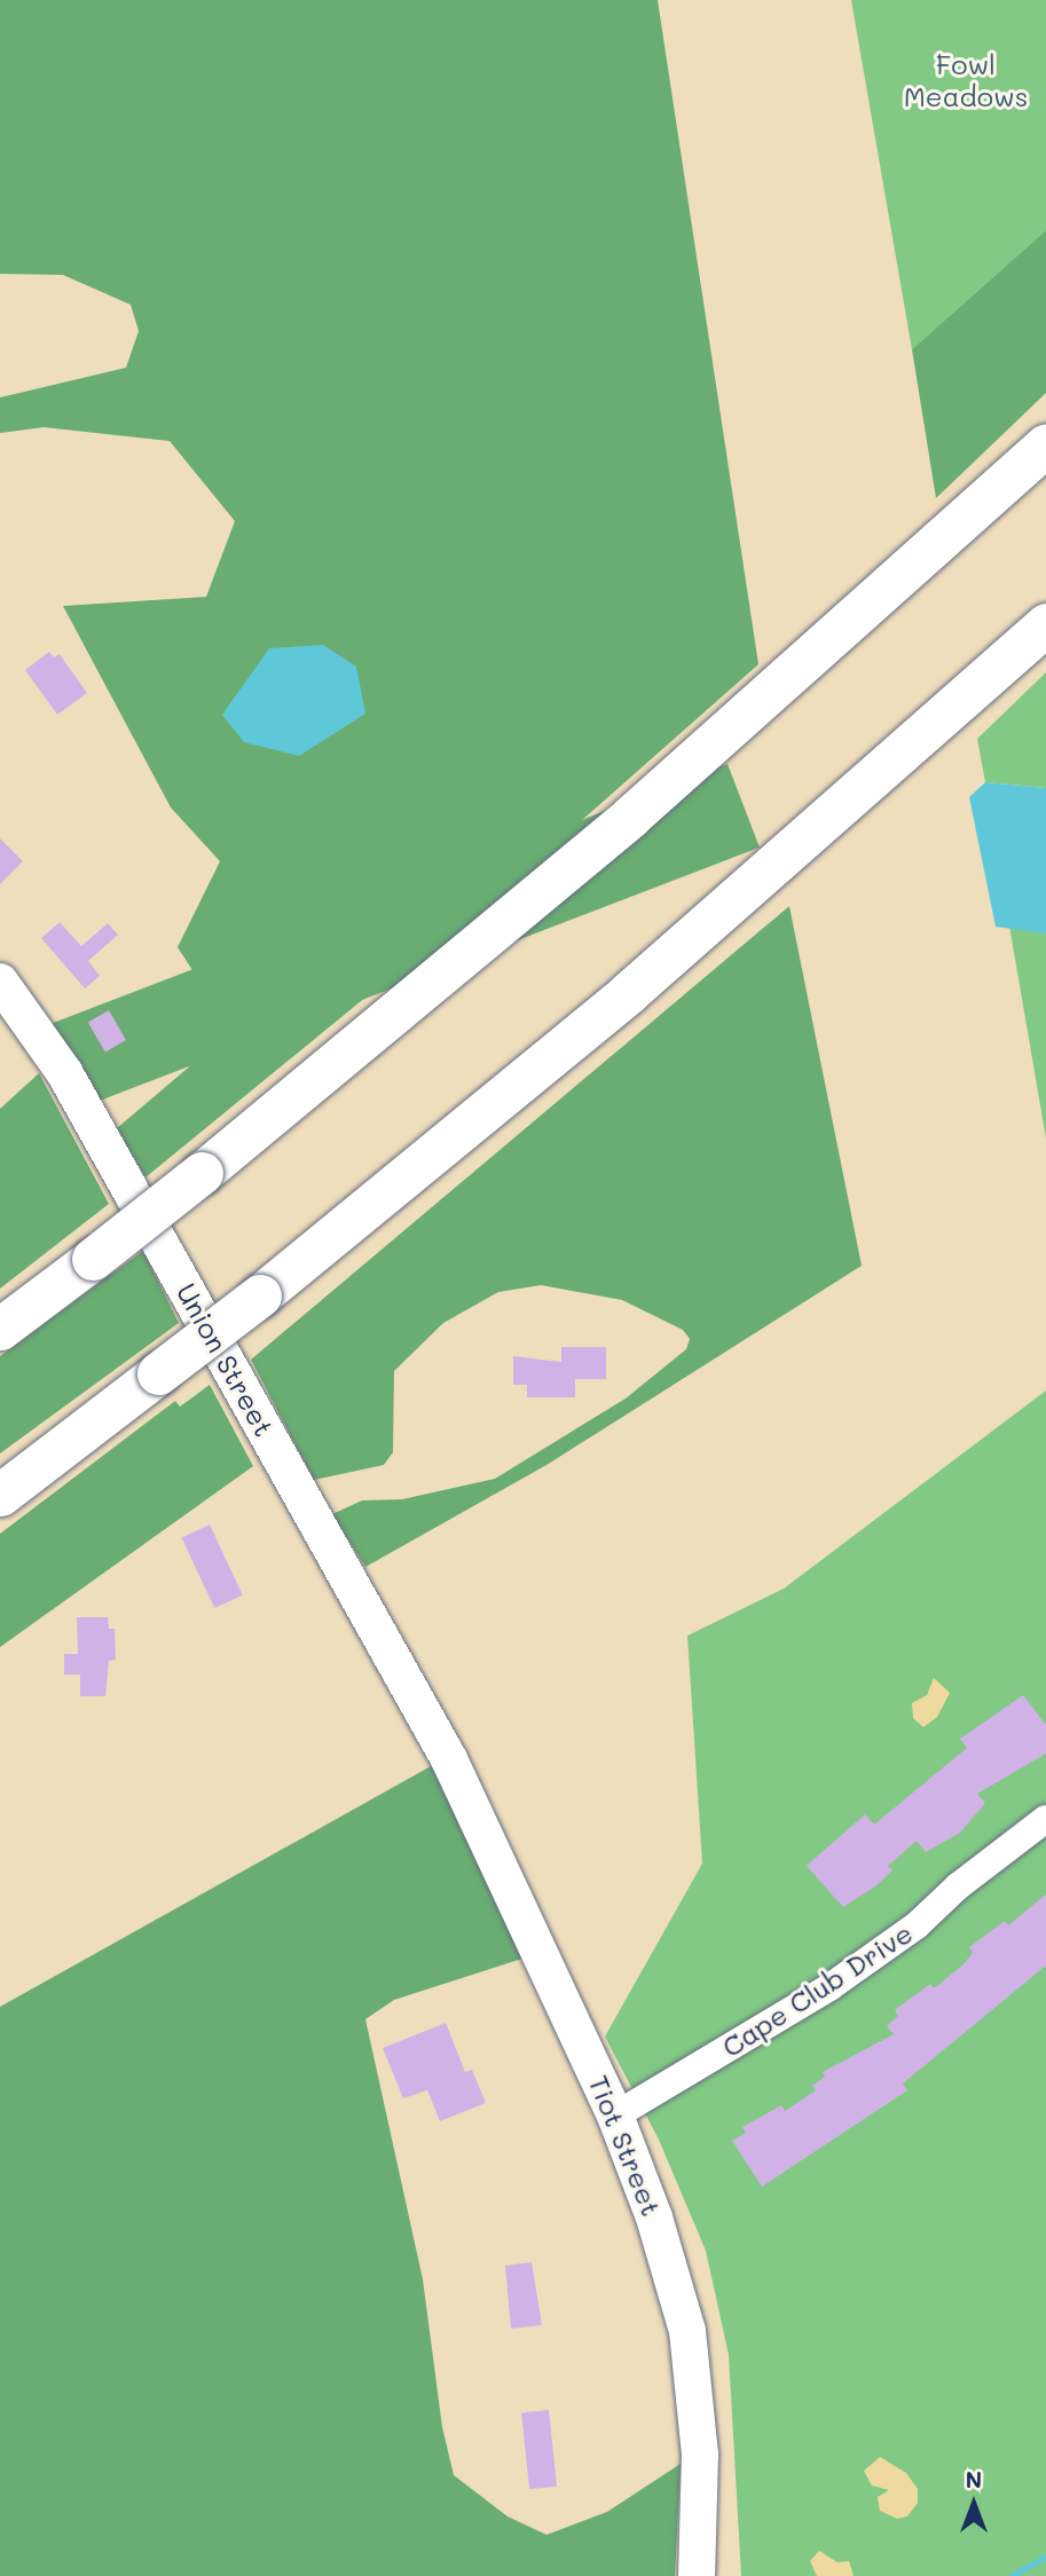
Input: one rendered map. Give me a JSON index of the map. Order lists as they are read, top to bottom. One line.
{"streets":{"main road":["Union Street","Tiot Street"],"street":["Cape Club Drive"]},"crossings":[["Union Street","Tiot Street"],["Cape Club Drive","Tiot Street"]],"parks":["Fowl Meadows"],"north":"top"}
